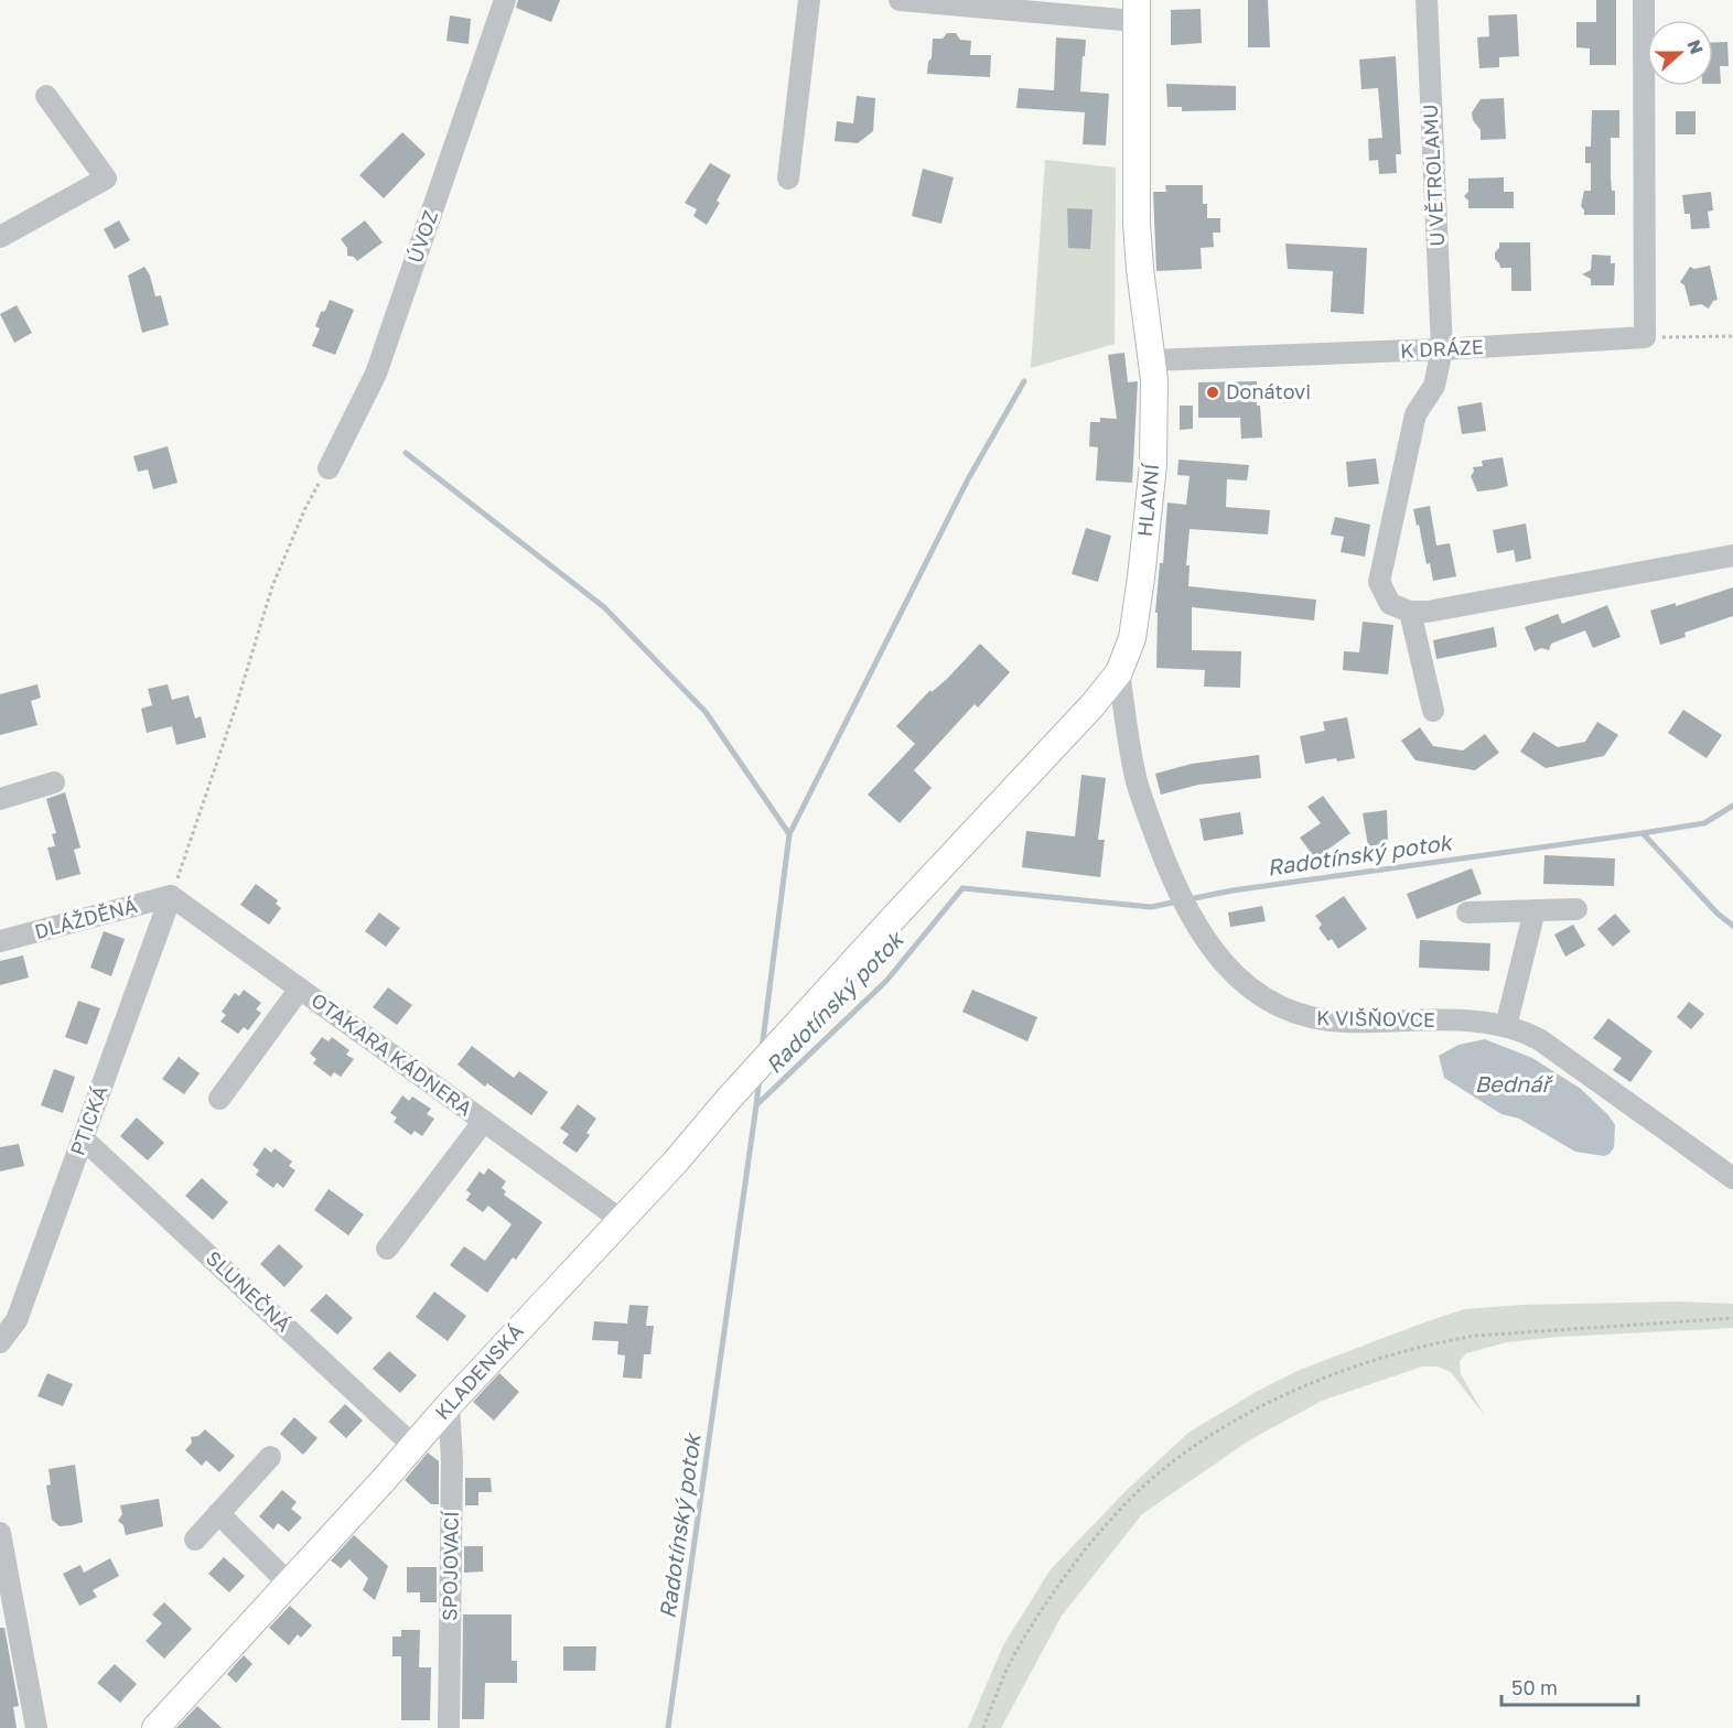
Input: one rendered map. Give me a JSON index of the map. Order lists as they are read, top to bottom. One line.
{"streets":{"main road":["HLAVNÍ","KLADENSKÁ"],"street":["U VĚTROLAMU","ÚVOZ","K DRÁZE","DLÁŽDĚNÁ","K VIŠŇOVCE","OTAKARA KÁDNERA","PTICKÁ","SLUNEČNÁ","SPOJOVACÍ"]},"crossings":[["U VĚTROLAMU","K DRÁZE"],["K DRÁZE","HLAVNÍ"],["HLAVNÍ","K VIŠŇOVCE"],["HLAVNÍ","KLADENSKÁ"],["DLÁŽDĚNÁ","OTAKARA KÁDNERA"],["DLÁŽDĚNÁ","PTICKÁ"],["OTAKARA KÁDNERA","PTICKÁ"],["OTAKARA KÁDNERA","KLADENSKÁ"],["PTICKÁ","SLUNEČNÁ"],["SLUNEČNÁ","KLADENSKÁ"],["KLADENSKÁ","SPOJOVACÍ"]],"water":["Radotínský potok","Bednář"],"places":["Donátovi"],"scale_bar":"50 m","north":"right"}
